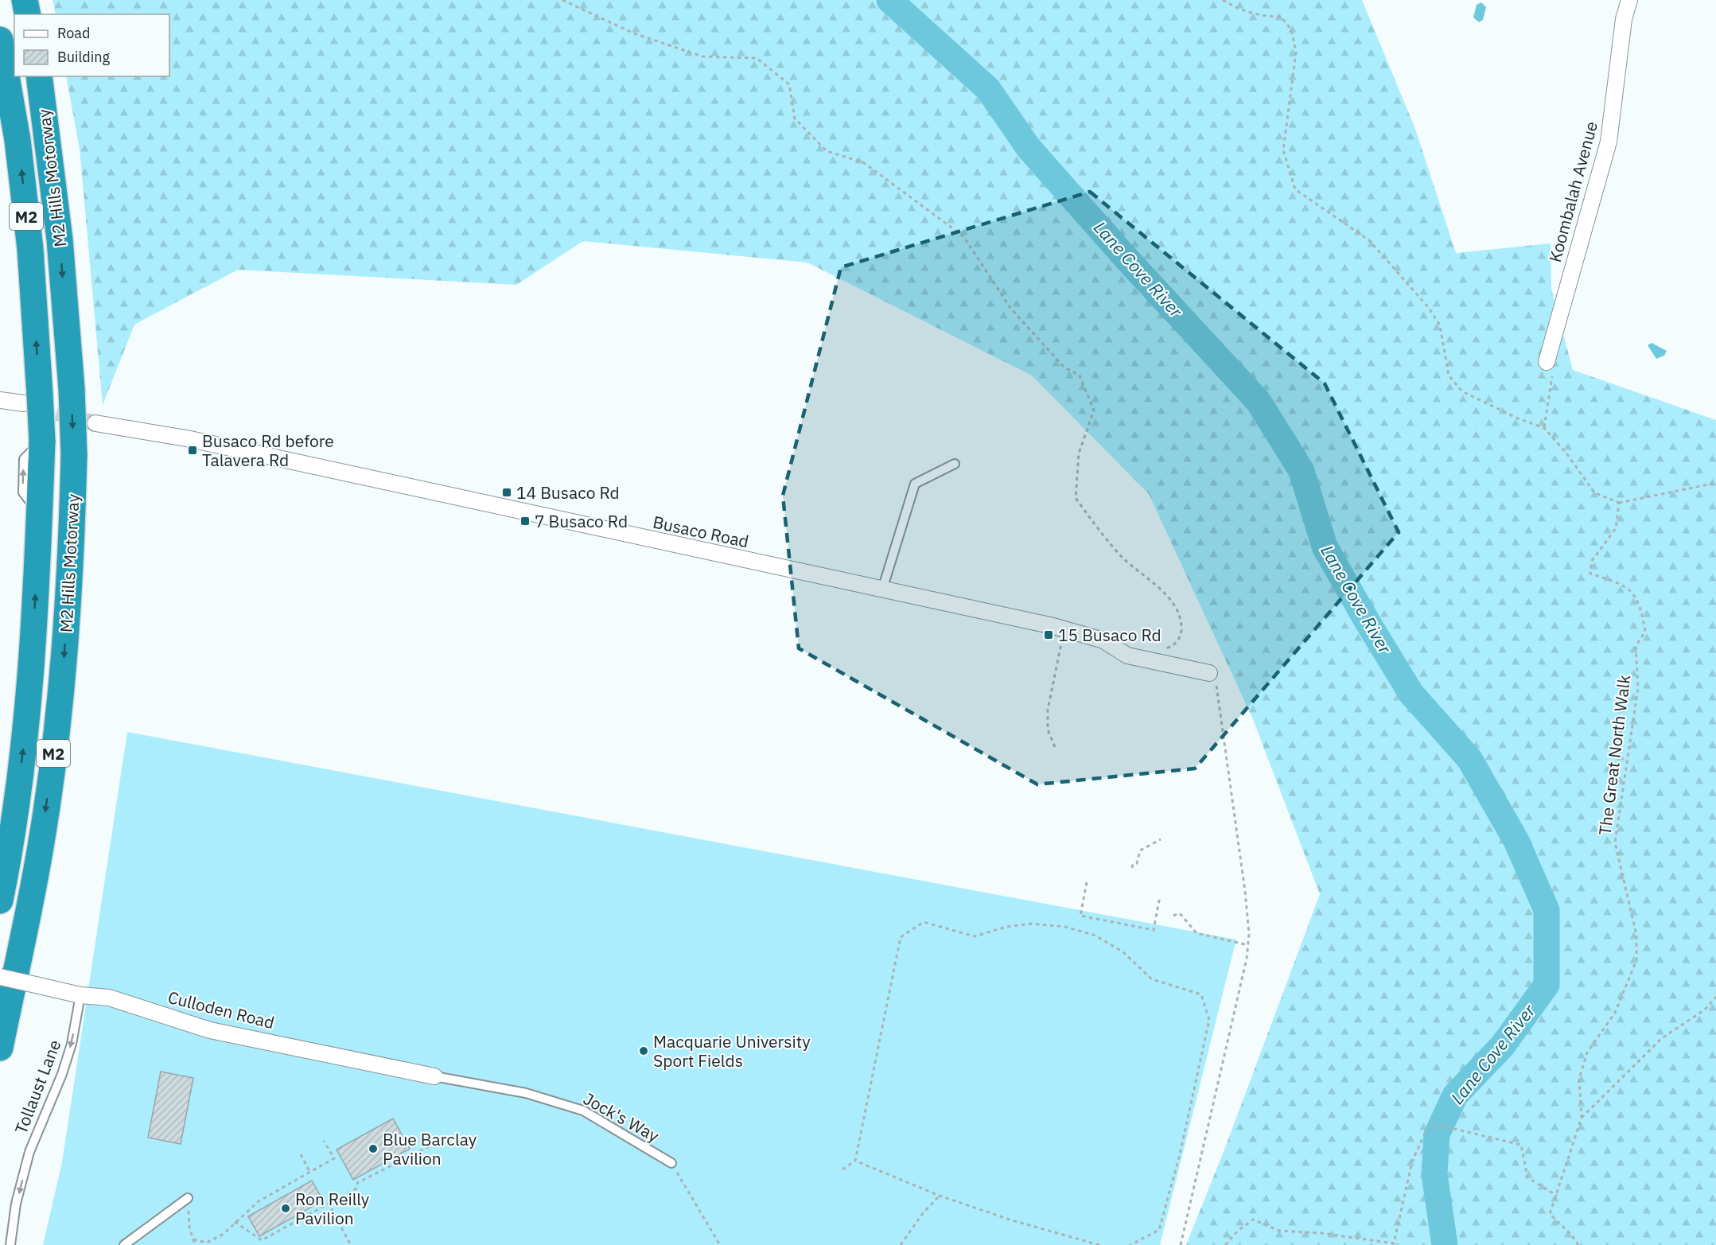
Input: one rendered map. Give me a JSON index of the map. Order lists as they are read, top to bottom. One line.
{"streets":{"highway":["M2 Hills Motorway","M2"],"street":["Koombalah Avenue","Busaco Road","Culloden Road"],"lane":["Tollaust Lane","Jock's Way"],"path":["The Great North Walk"]},"crossings":[["Culloden Road","Tollaust Lane"],["Culloden Road","Jock's Way"]],"one_way":["Tollaust Lane"],"water":["Lane Cove River"],"places":{"transit":["Busaco Rd before Talavera Rd","14 Busaco Rd","7 Busaco Rd","15 Busaco Rd"],"other":["Macquarie University Sport Fields","Blue Barclay Pavilion","Ron Reilly Pavilion"]},"legend":["Road","Building"]}
